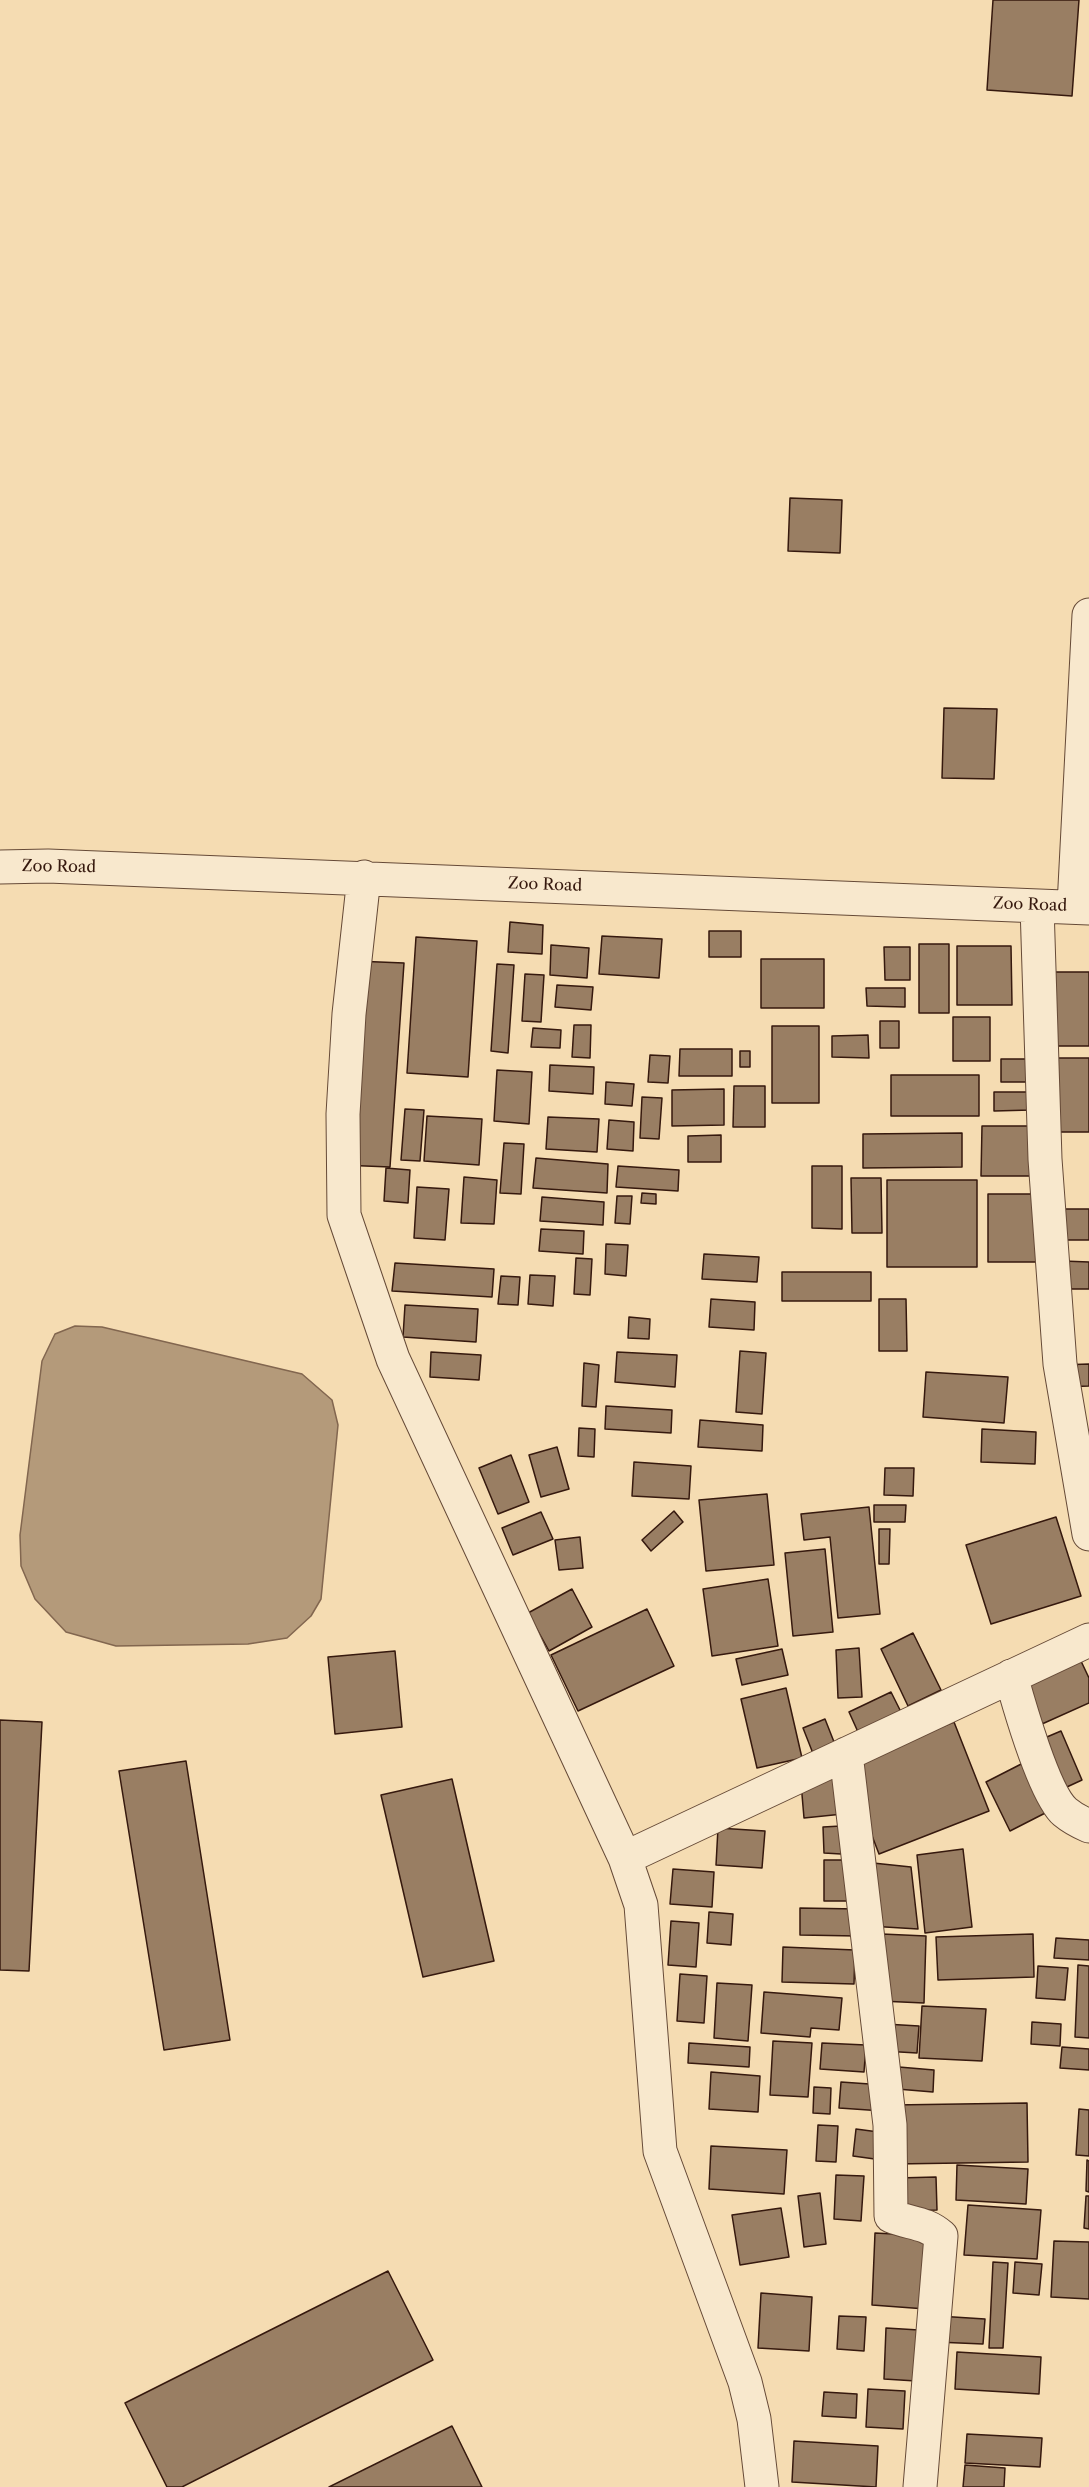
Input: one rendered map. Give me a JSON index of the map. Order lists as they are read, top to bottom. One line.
{"streets":{"street":["Zoo Road"]}}
